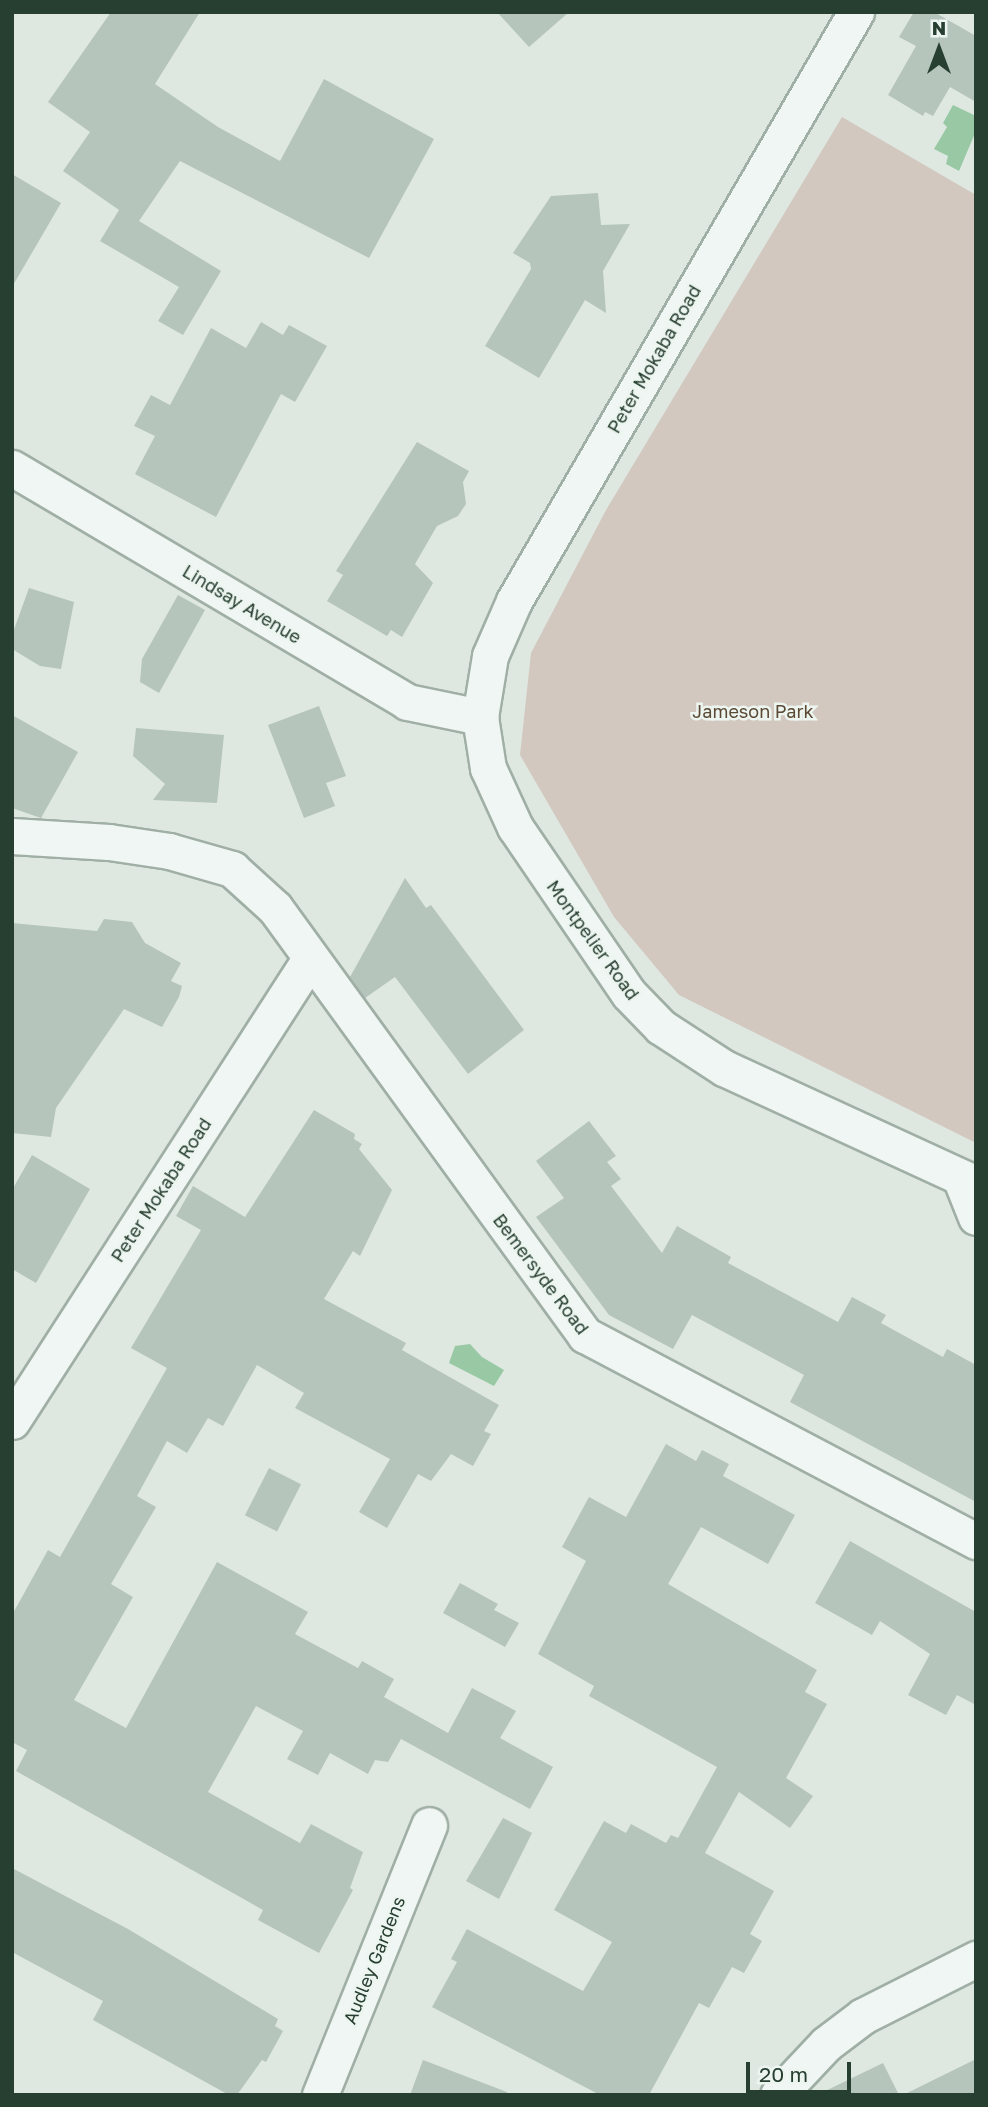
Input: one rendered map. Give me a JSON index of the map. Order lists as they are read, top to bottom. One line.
{"streets":{"street":["Peter Mokaba Road","Lindsay Avenue","Montpelier Road","Bemersyde Road","Audley Gardens"]},"crossings":[["Peter Mokaba Road","Lindsay Avenue"],["Peter Mokaba Road","Montpelier Road"],["Peter Mokaba Road","Bemersyde Road"],["Lindsay Avenue","Montpelier Road"]],"parks":["Jameson Park"],"scale_bar":"20 m","north":"top"}
